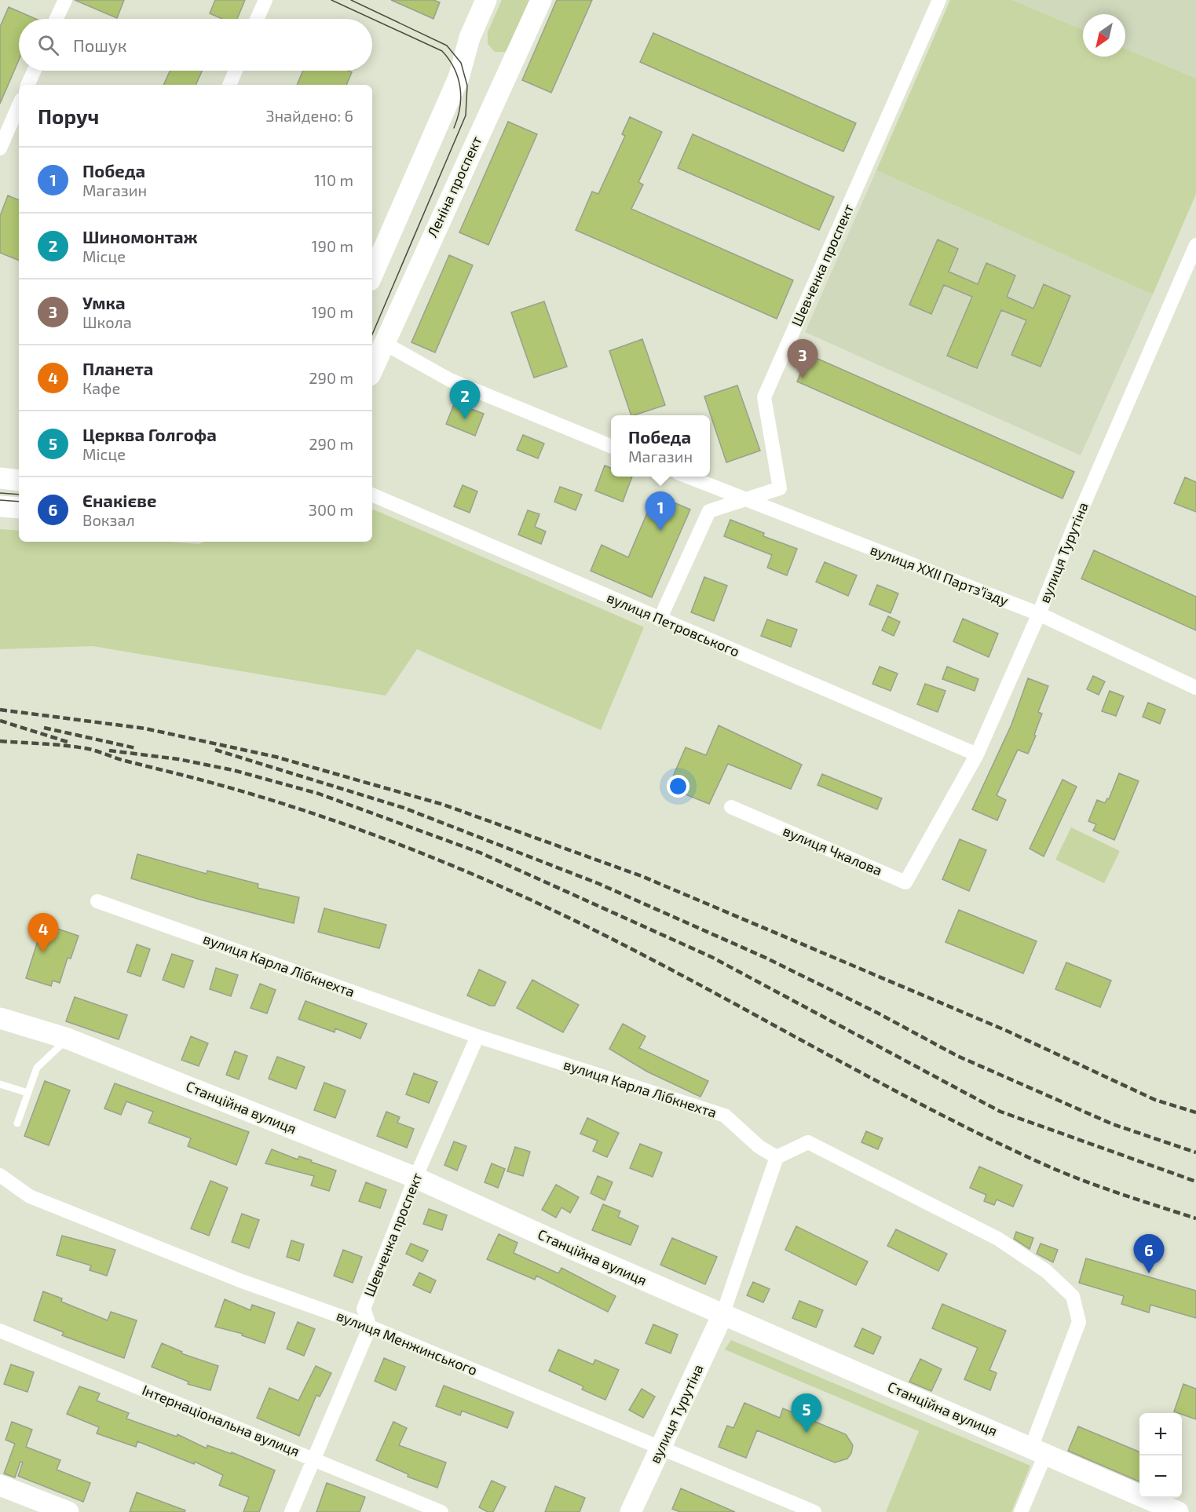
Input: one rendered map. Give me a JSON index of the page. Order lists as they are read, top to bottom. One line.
{"streets":{"street":["Леніна проспект","Шевченка проспект","вулиця Турутіна","вулиця XXII Партз'їзду","вулиця Петровського","вулиця Чкалова","вулиця Карла Лібкнехта","Станційна вулиця","вулиця Менжинського","Інтернаціональна вулиця"]},"crossings":[["Шевченка проспект","вулиця XXII Партз'їзду"],["Шевченка проспект","вулиця Петровського"],["Шевченка проспект","вулиця Карла Лібкнехта"],["Шевченка проспект","Станційна вулиця"],["Шевченка проспект","вулиця Менжинського"],["вулиця Турутіна","вулиця XXII Партз'їзду"],["вулиця Турутіна","вулиця Петровського"],["вулиця Турутіна","вулиця Чкалова"],["вулиця Турутіна","Станційна вулиця"],["вулиця Турутіна","вулиця Менжинського"]],"north":"bottom left","page":{"search":"Пошук","heading":["Поруч","Знайдено: 6"],"list":[{"mark":"1","name":"Победа","note":"Магазин","value":"110 m"},{"mark":"2","name":"Шиномонтаж","note":"Місце","value":"190 m"},{"mark":"3","name":"Умка","note":"Школа","value":"190 m"},{"mark":"4","name":"Планета","note":"Кафе","value":"290 m"},{"mark":"5","name":"Церква Голгофа","note":"Місце","value":"290 m"},{"mark":"6","name":"Єнакієве","note":"Вокзал","value":"300 m"}],"pins":["3","2","1","4","6","5"],"popup":["Победа","Магазин"],"map_buttons":["+","−"]}}
